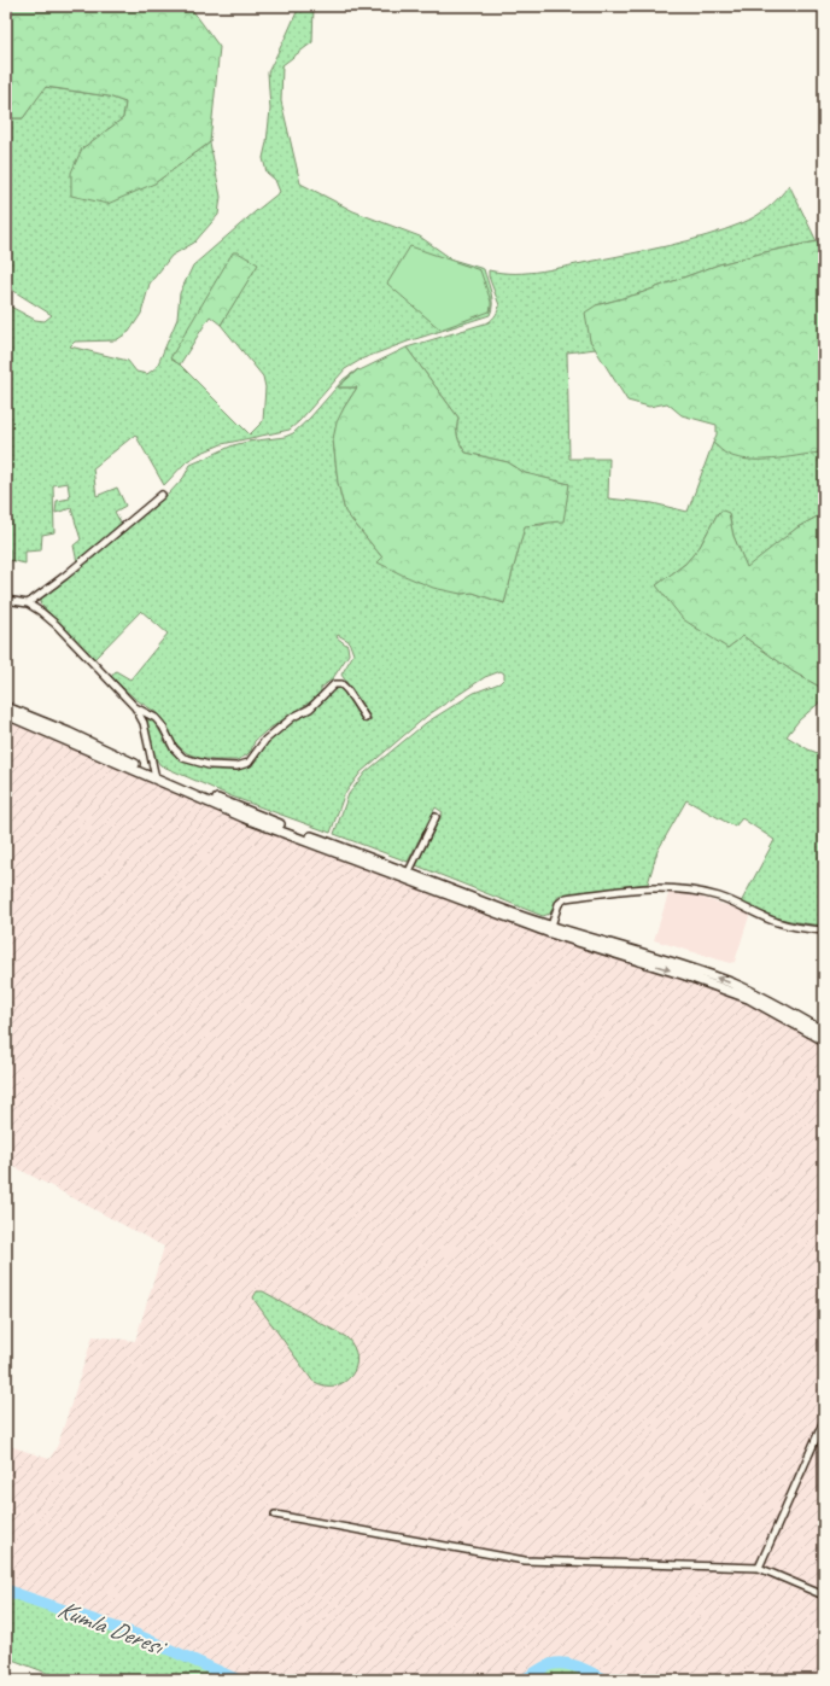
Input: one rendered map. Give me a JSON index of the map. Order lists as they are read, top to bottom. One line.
{"water":["Kumla Deresi"]}
